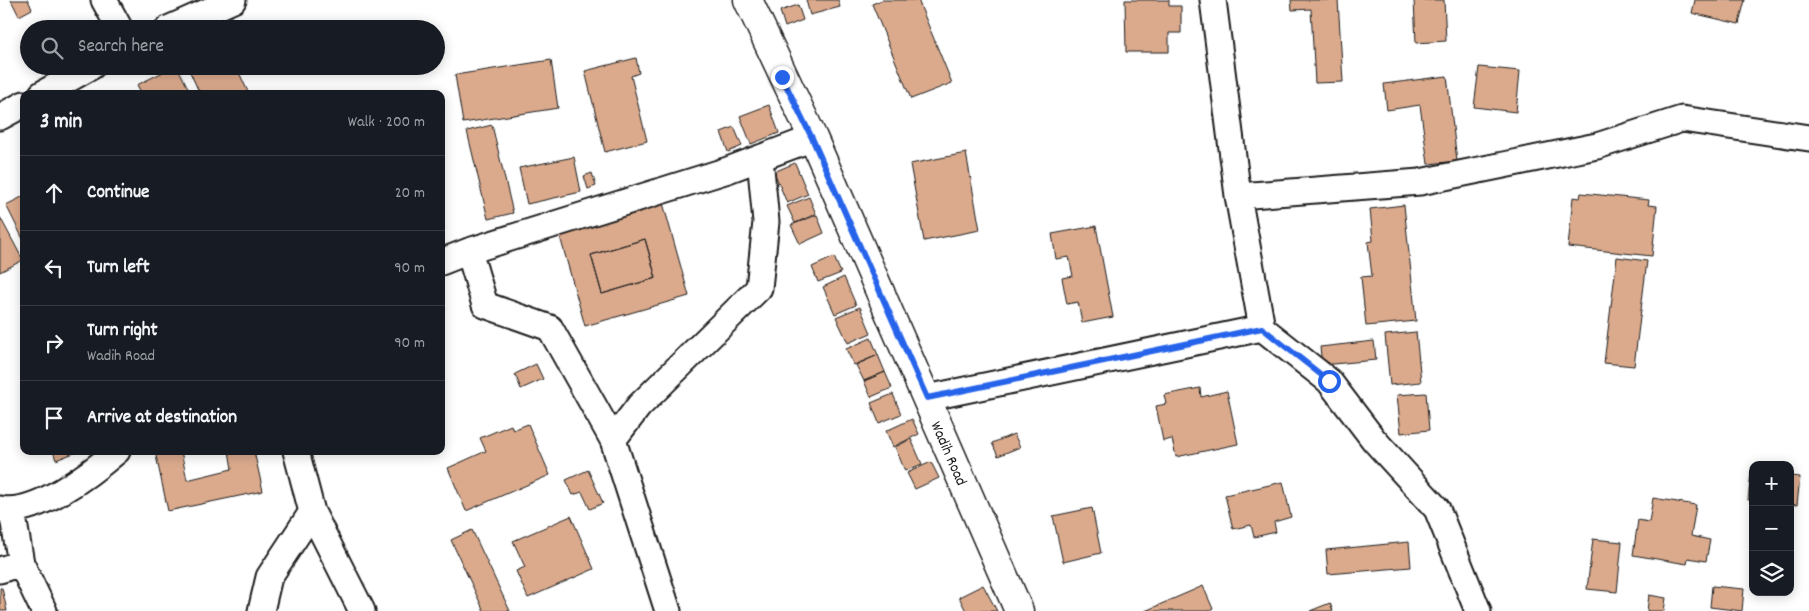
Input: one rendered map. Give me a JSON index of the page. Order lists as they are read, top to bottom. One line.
{"streets":{"street":["Wadih Road"]},"page":{"search":"Search here","heading":["3 min","Walk · 200 m"],"list":[["Continue","20 m"],["Turn left","90 m"],["Turn right","Wadih Road","90 m"],"Arrive at destination"],"map_buttons":["+","−"]}}
